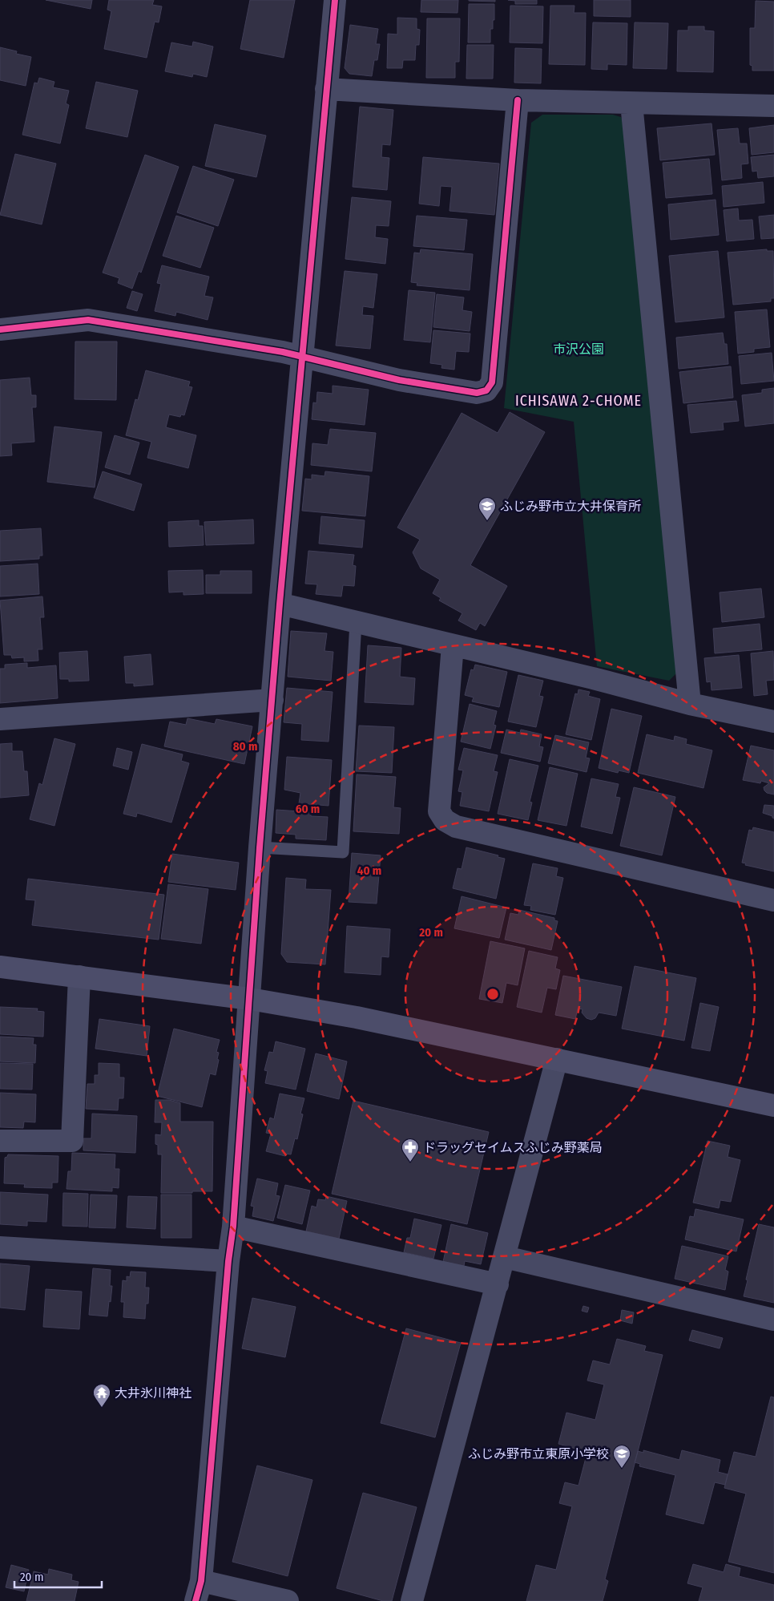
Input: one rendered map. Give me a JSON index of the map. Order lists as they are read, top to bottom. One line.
{"districts":["ICHISAWA 2-CHOME"],"parks":["市沢公園"],"places":{"school or university":["ふじみ野市立大井保育所","ふじみ野市立東原小学校"],"pharmacy":["ドラッグセイムスふじみ野薬局"],"temple":["大井氷川神社"]},"scale_bar":"20 m","rings":["80 m","60 m","40 m","20 m"]}
